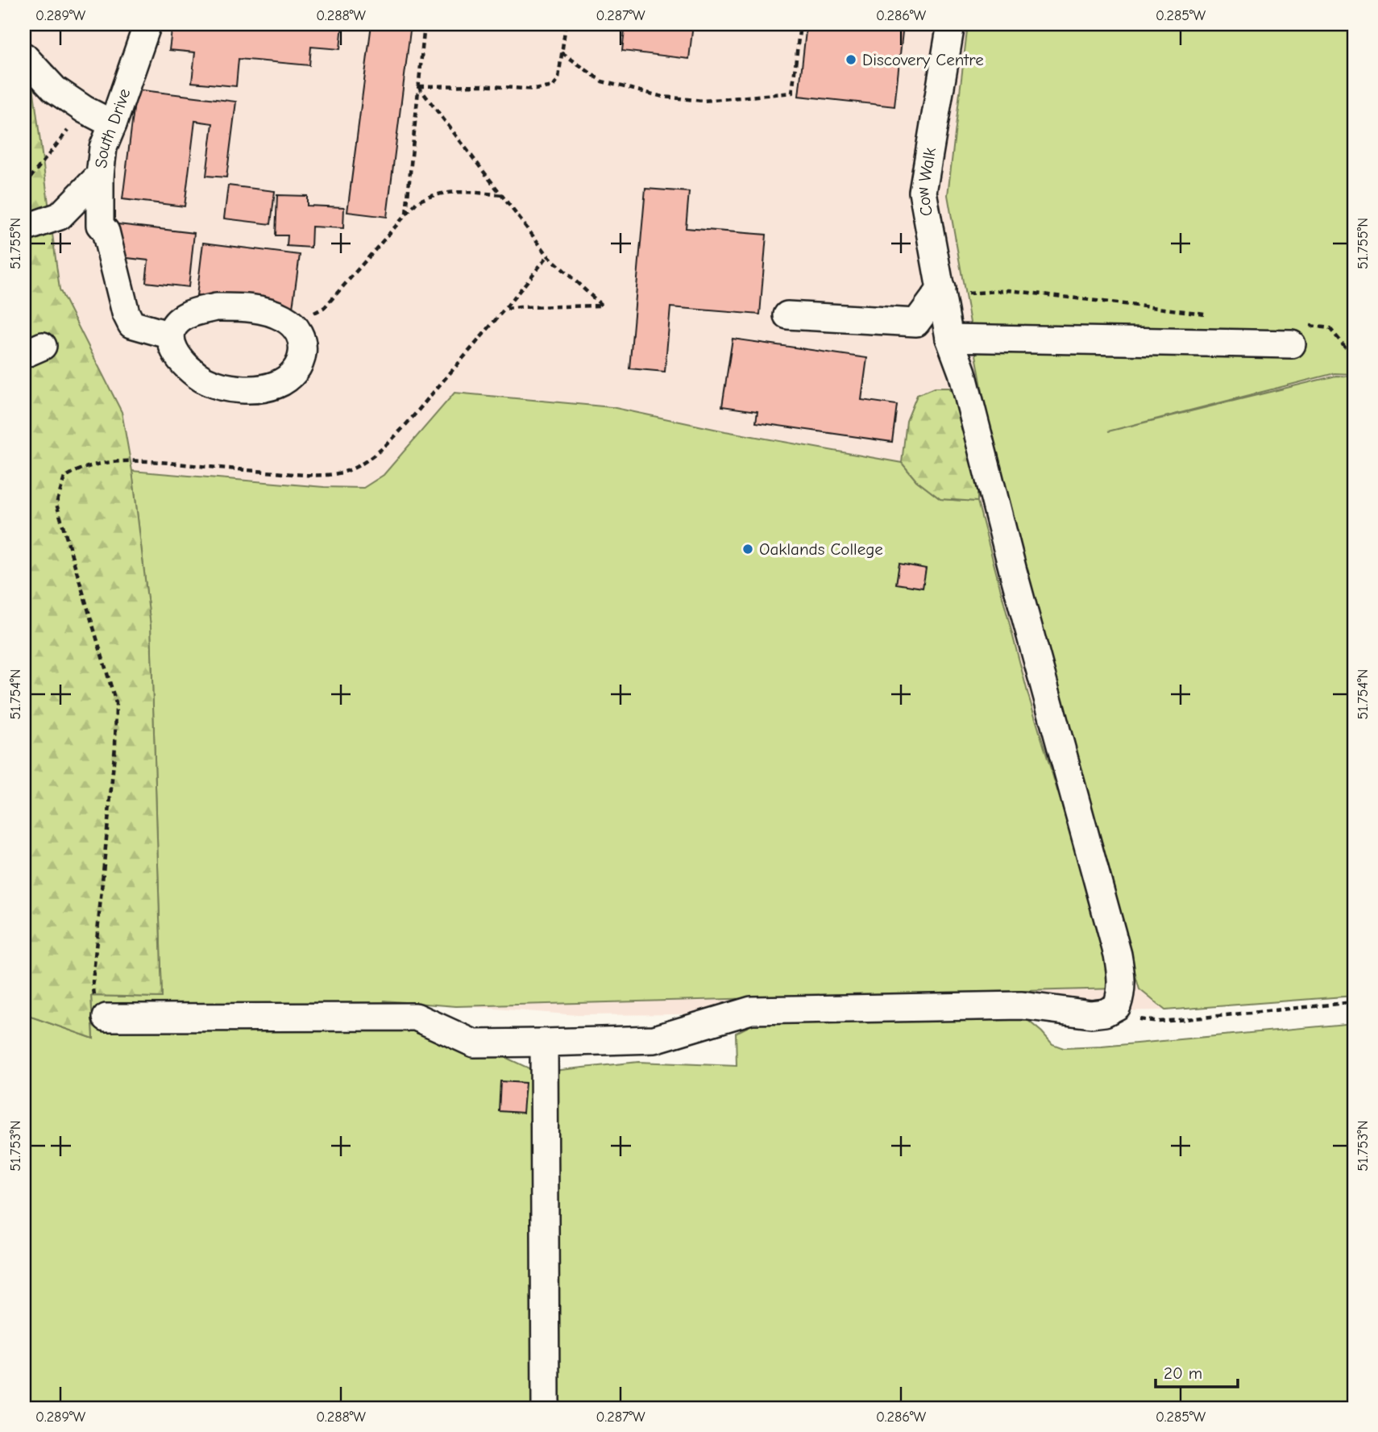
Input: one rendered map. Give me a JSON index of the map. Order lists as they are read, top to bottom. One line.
{"streets":{"lane":["South Drive","Cow Walk"]},"places":["Discovery Centre","Oaklands College"],"scale_bar":"20 m","coordinates":["0.289°W","0.288°W","0.287°W","0.286°W","0.285°W","51.755°N","51.754°N","51.753°N"]}
